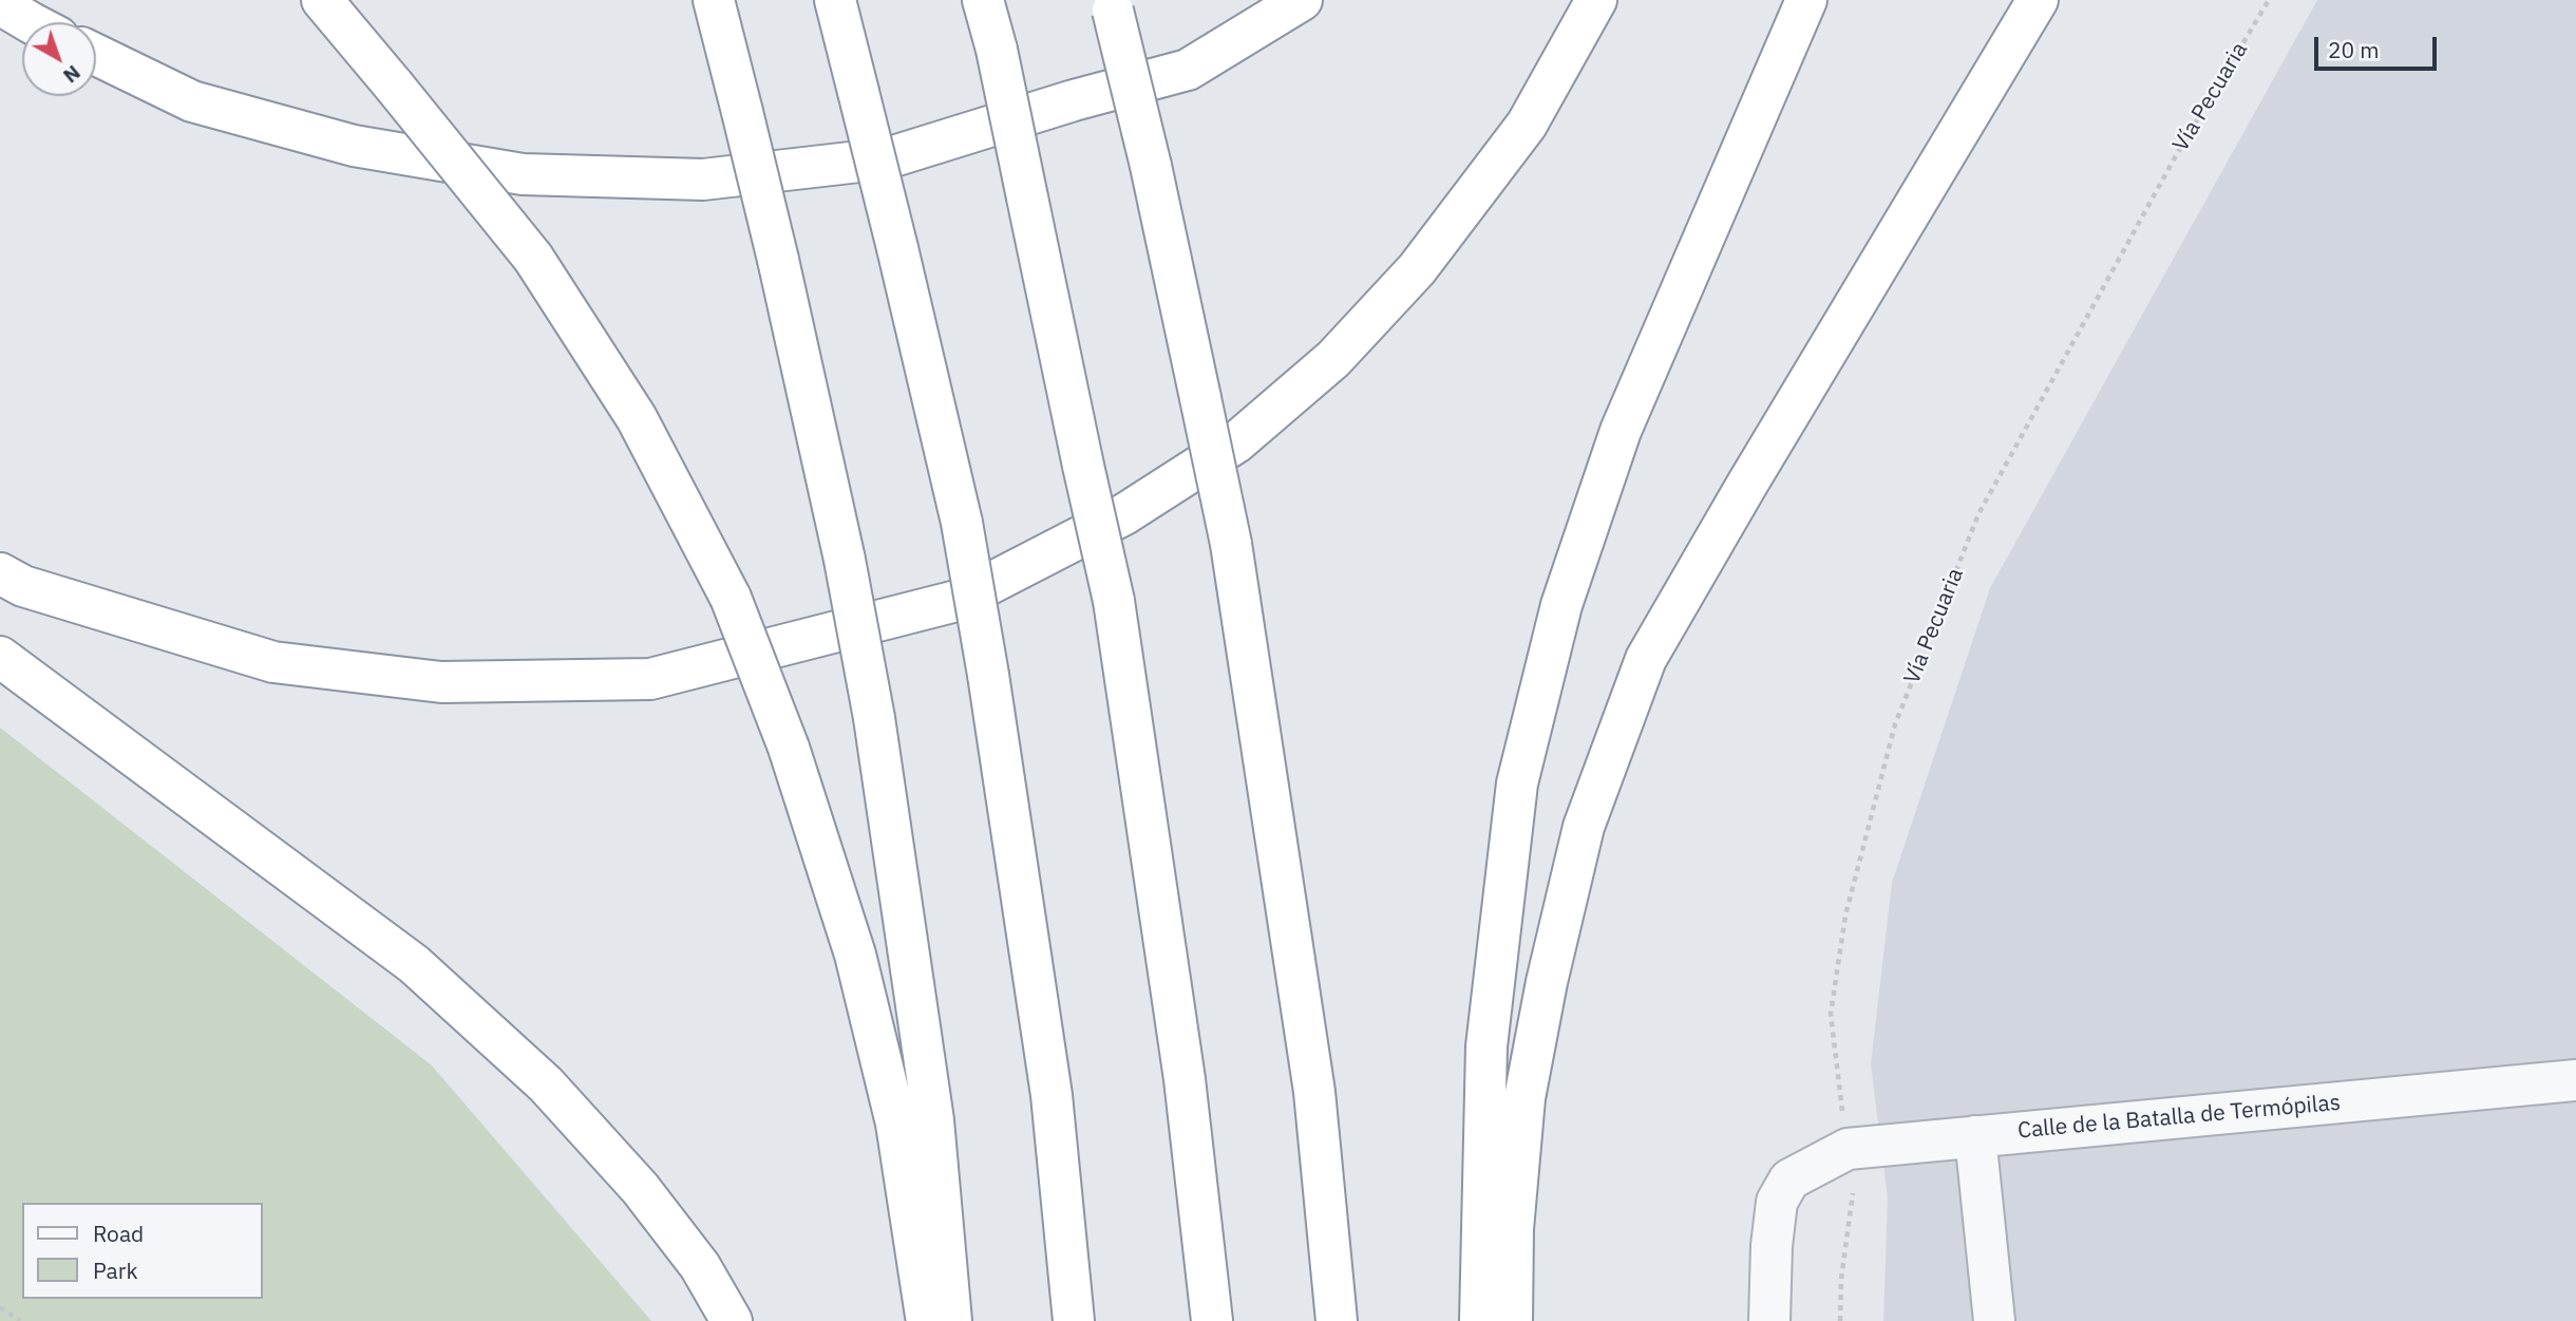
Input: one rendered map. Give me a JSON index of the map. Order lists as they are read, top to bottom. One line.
{"streets":{"street":["Calle de la Batalla de Termópilas"],"path":["Vía Pecuaria"]},"crossings":[["Vía Pecuaria","Calle de la Batalla de Termópilas"]],"legend":["Road","Park"],"scale_bar":"20 m","north":"bottom right"}
